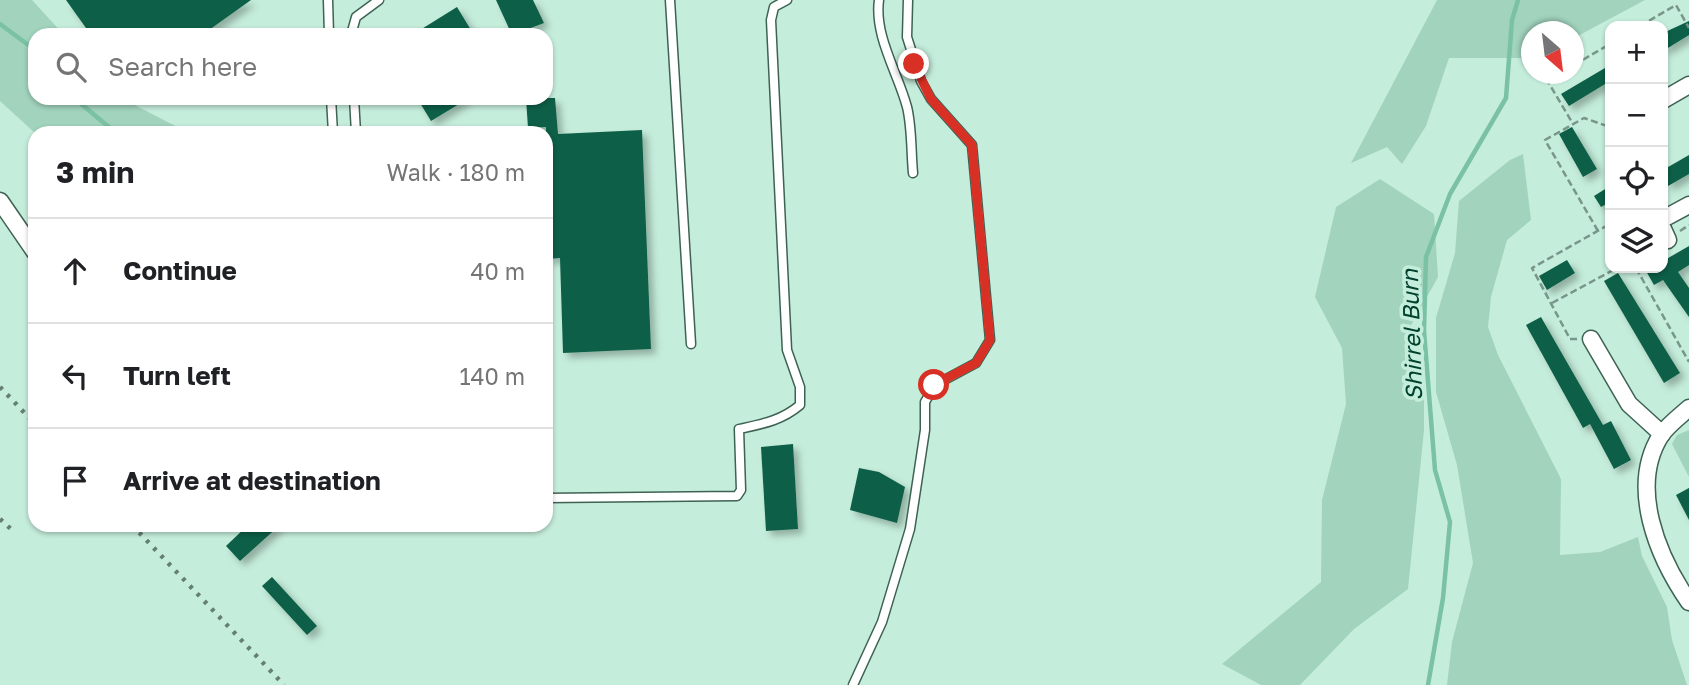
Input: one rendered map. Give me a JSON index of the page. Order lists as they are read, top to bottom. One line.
{"water":["Shirrel Burn"],"north":"bottom right","page":{"map_buttons":["+","−"],"search":"Search here","heading":["3 min","Walk · 180 m"],"list":[["Continue","40 m"],["Turn left","140 m"],"Arrive at destination"]}}
